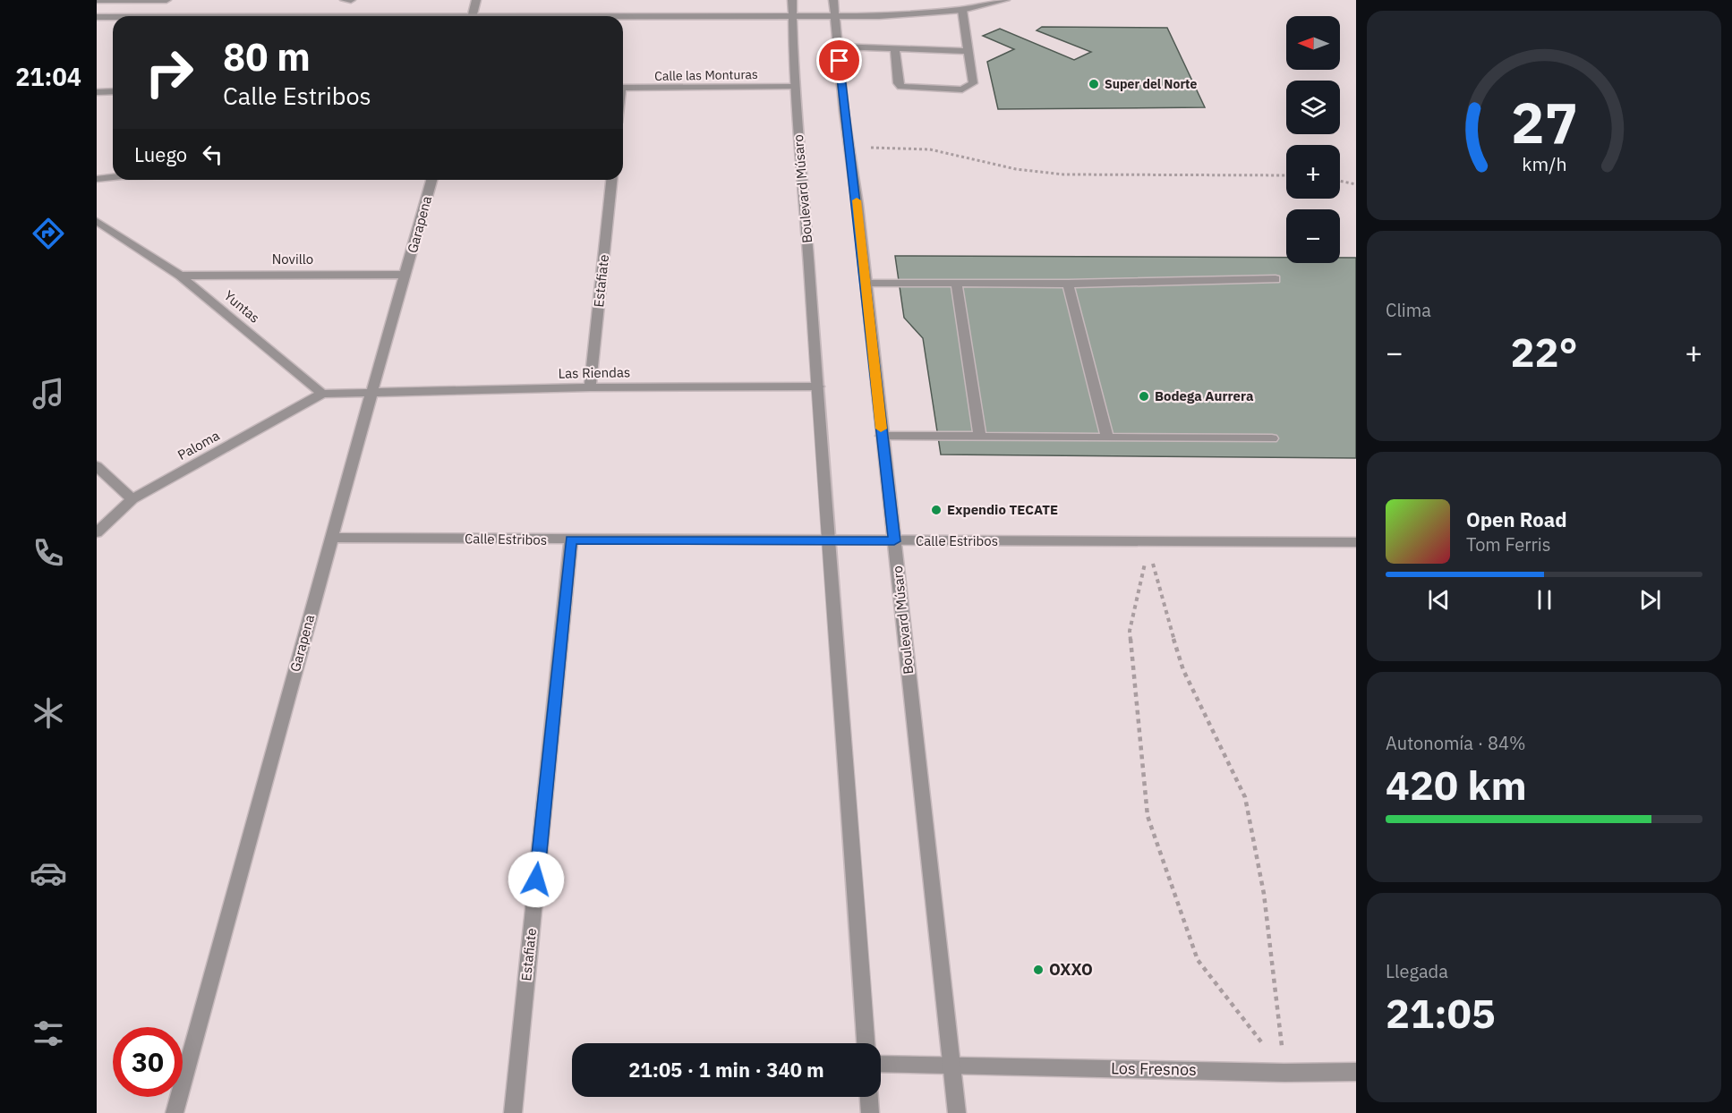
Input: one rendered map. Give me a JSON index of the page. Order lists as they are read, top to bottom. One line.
{"streets":{"street":["Calle las Monturas","Boulevard Músaro","Garapena","Novillo","Estafiate","Yuntas","Las Riendas","Paloma","Calle Estribos","Los Fresnos"]},"crossings":[["Calle las Monturas","Boulevard Músaro"],["Boulevard Músaro","Las Riendas"],["Boulevard Músaro","Calle Estribos"],["Boulevard Músaro","Los Fresnos"],["Garapena","Novillo"],["Garapena","Las Riendas"],["Garapena","Calle Estribos"],["Novillo","Yuntas"],["Estafiate","Las Riendas"],["Estafiate","Calle Estribos"],["Yuntas","Paloma"]],"places":["Super del Norte","Bodega Aurrera","Expendio TECATE","OXXO"],"north":"left","page":{"tabs":"21:04","map_buttons":["+","−"],"turn":["80 m","Calle Estribos"],"then":"Luego","tile":["Clima",["Autonomía · 84%","420 km"],["Llegada","21:05"]],"heat":["−","22°","+"],"song":["Open Road","Tom Ferris"],"limit":"30","trip":"21:05 · 1 min · 340 m","gauge":["27","km/h"]}}
